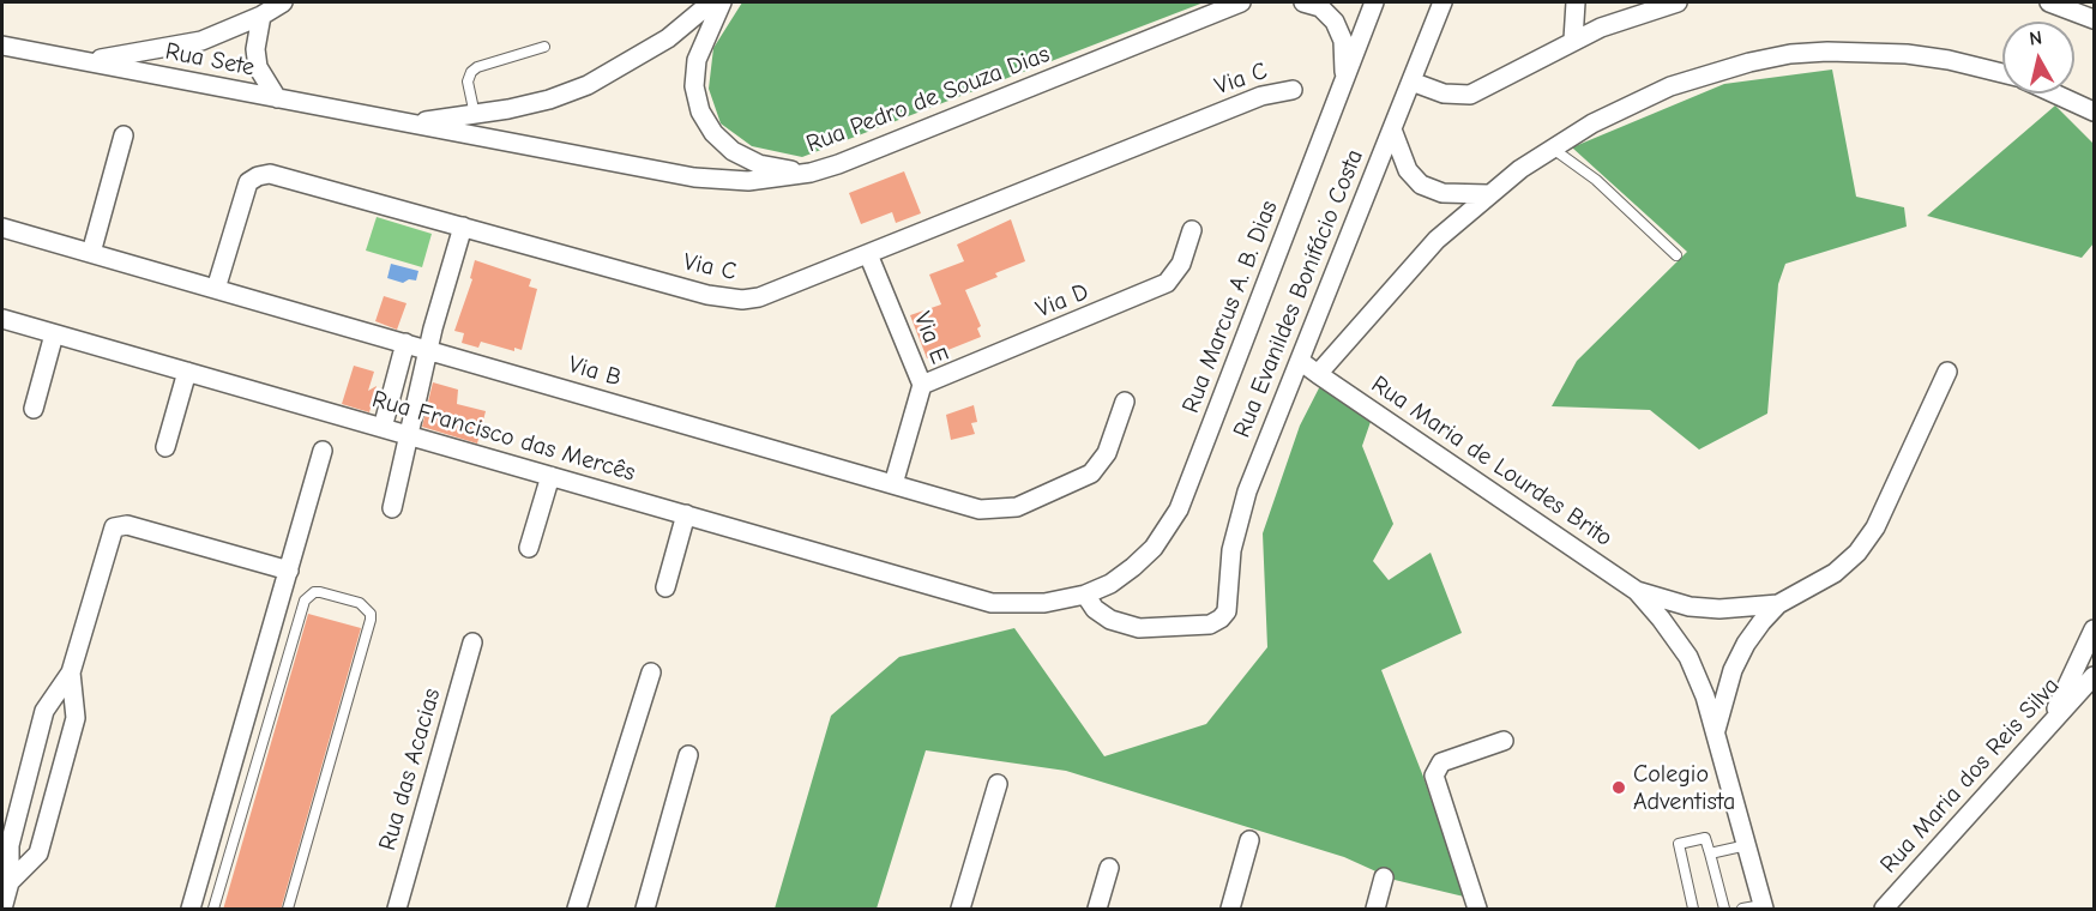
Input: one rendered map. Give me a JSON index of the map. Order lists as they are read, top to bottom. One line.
{"streets":{"street":["Rua Sete","Via C","Rua Pedro de Souza Dias","Rua Evanildes Bonifácio Costa","Via D","Rua Marcus A. B. Dias","Via E","Via B","Rua Francisco das Mercês","Rua Maria de Lourdes Brito","Rua das Acacias","Rua Maria dos Reis Silva"]},"crossings":[["Rua Sete","Rua Pedro de Souza Dias"],["Via C","Via E"],["Via C","Via B"],["Rua Evanildes Bonifácio Costa","Rua Marcus A. B. Dias"],["Rua Evanildes Bonifácio Costa","Rua Maria de Lourdes Brito"],["Via D","Via E"],["Rua Marcus A. B. Dias","Rua Francisco das Mercês"],["Via E","Via B"]],"places":["Colegio Adventista"],"north":"top"}
